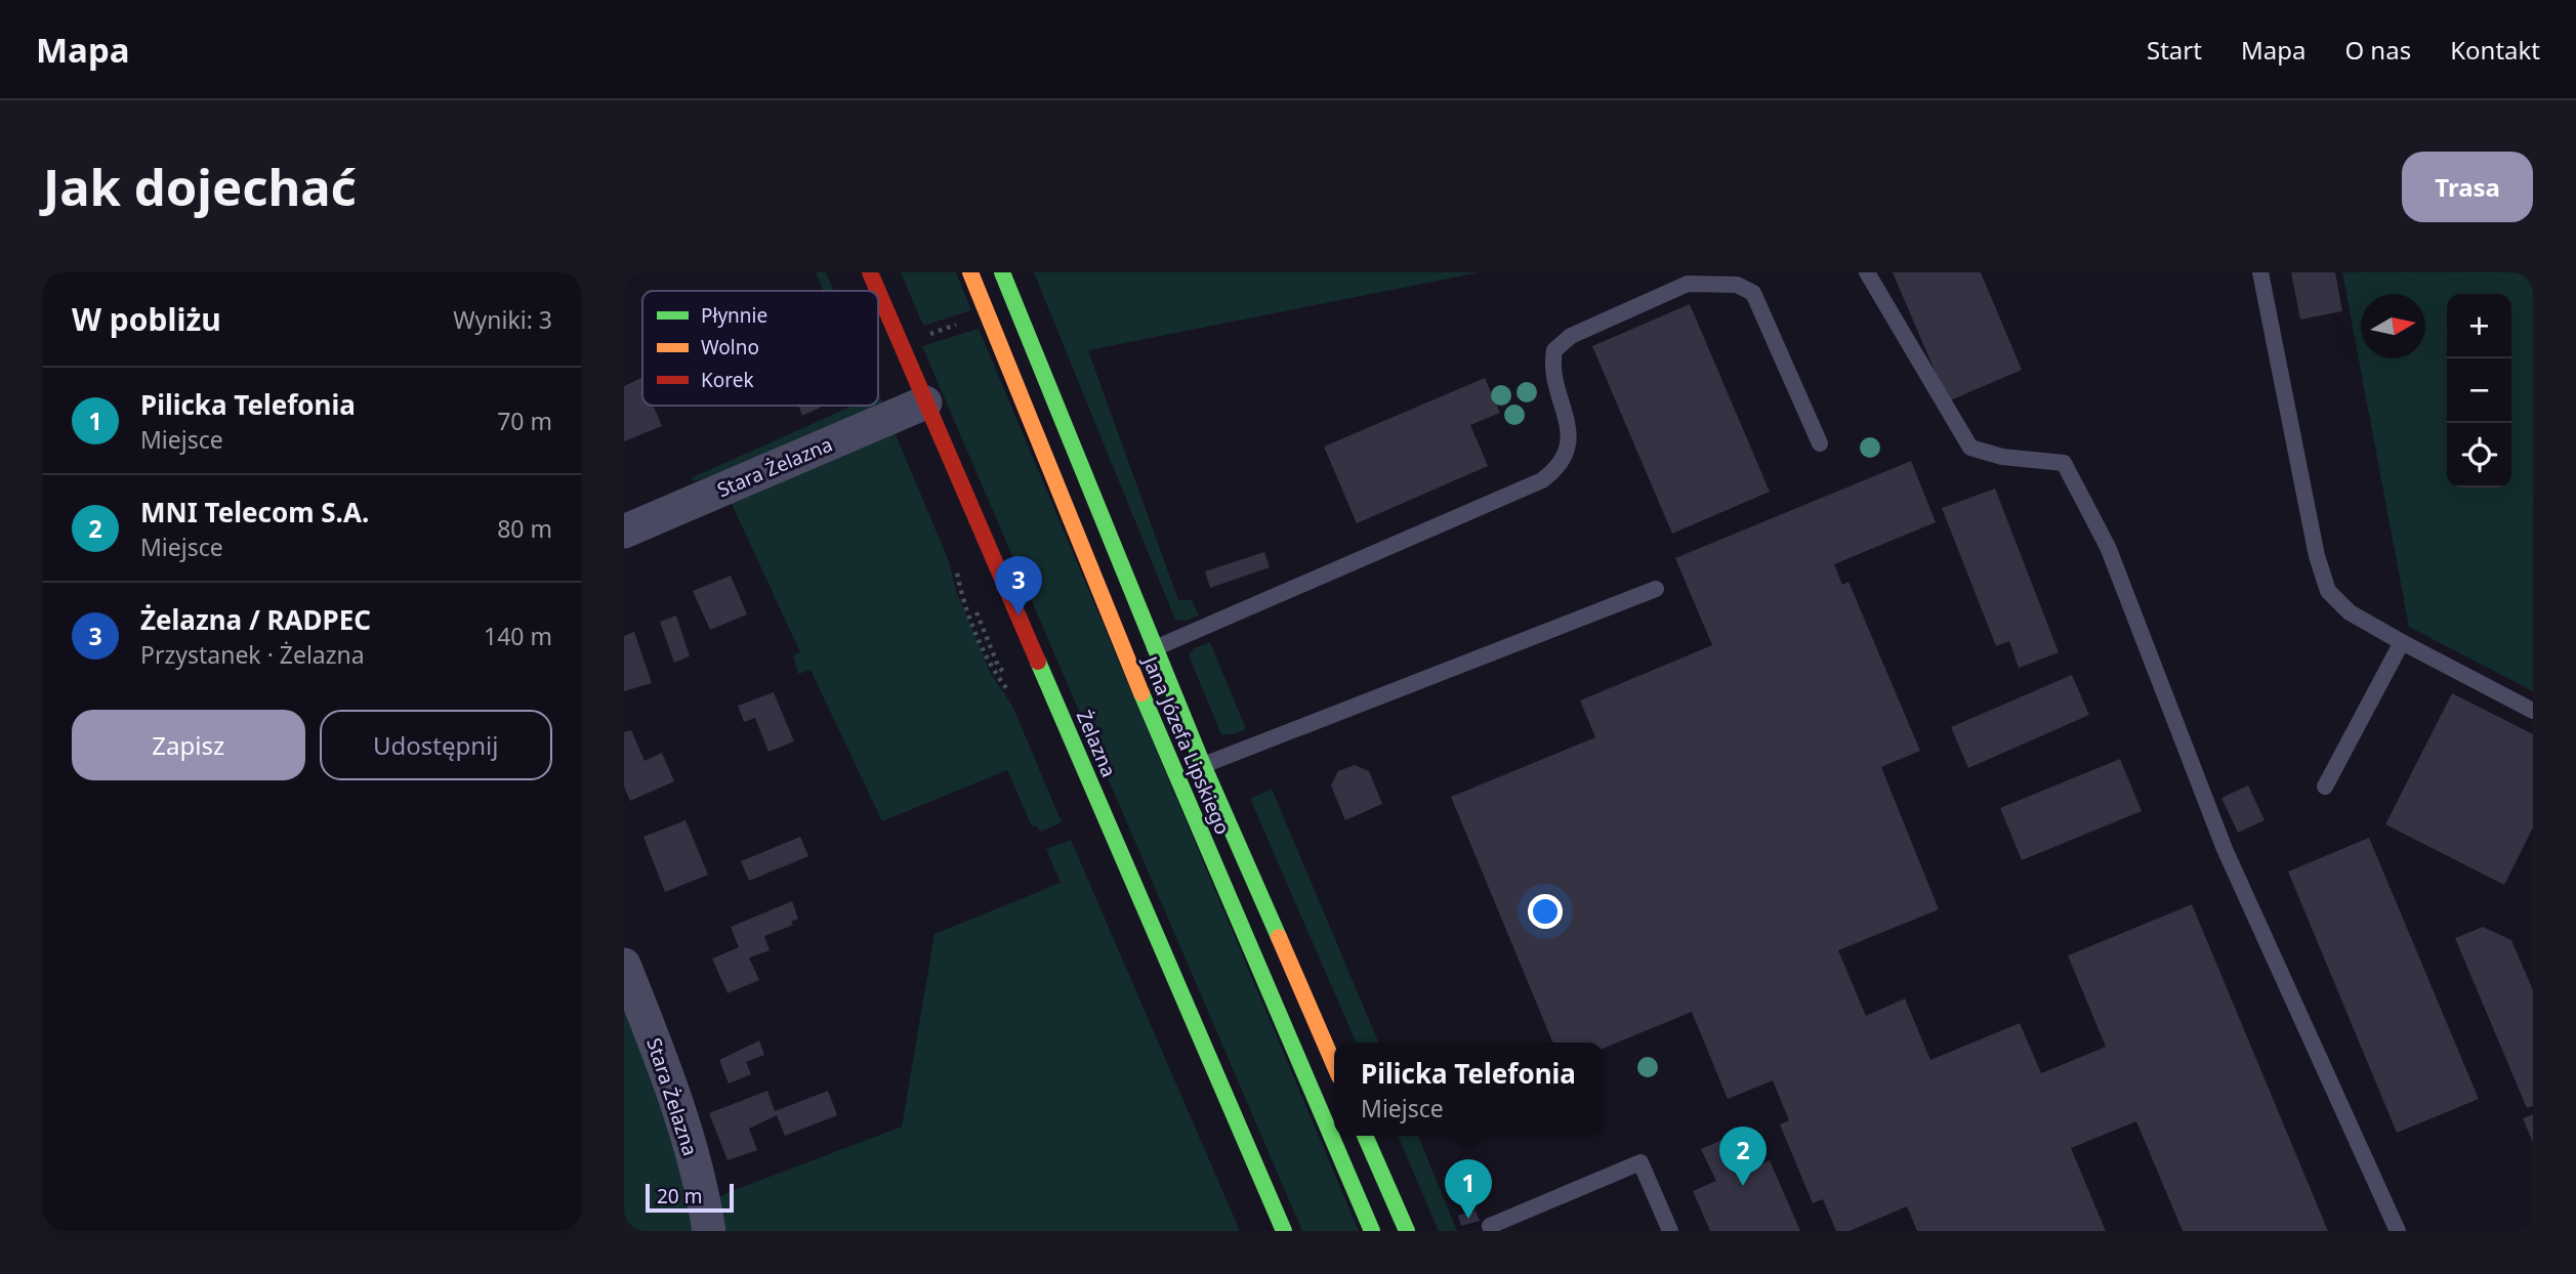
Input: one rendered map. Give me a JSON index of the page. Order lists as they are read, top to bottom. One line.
{"streets":{"main road":["Żelazna","Jana Józefa Lipskiego"],"street":["Stara Żelazna"]},"crossings":[["Stara Żelazna","Żelazna"]],"legend":["Płynnie","Wolno","Korek"],"scale_bar":"20 m","north":"right","page":{"header":"Mapa","nav":["Start","Mapa","O nas","Kontakt"],"buttons":["Trasa",["Zapisz","Udostępnij"]],"title":"Jak dojechać","heading":["W pobliżu","Wyniki: 3"],"map_buttons":["+","−"],"list":[{"mark":"1","name":"Pilicka Telefonia","note":"Miejsce","value":"70 m"},{"mark":"2","name":"MNI Telecom S.A.","note":"Miejsce","value":"80 m"},{"mark":"3","name":"Żelazna / RADPEC","note":"Przystanek · Żelazna","value":"140 m"}],"pins":["3","2","1"],"popup":["Pilicka Telefonia","Miejsce"],"scale":"20 m"}}
